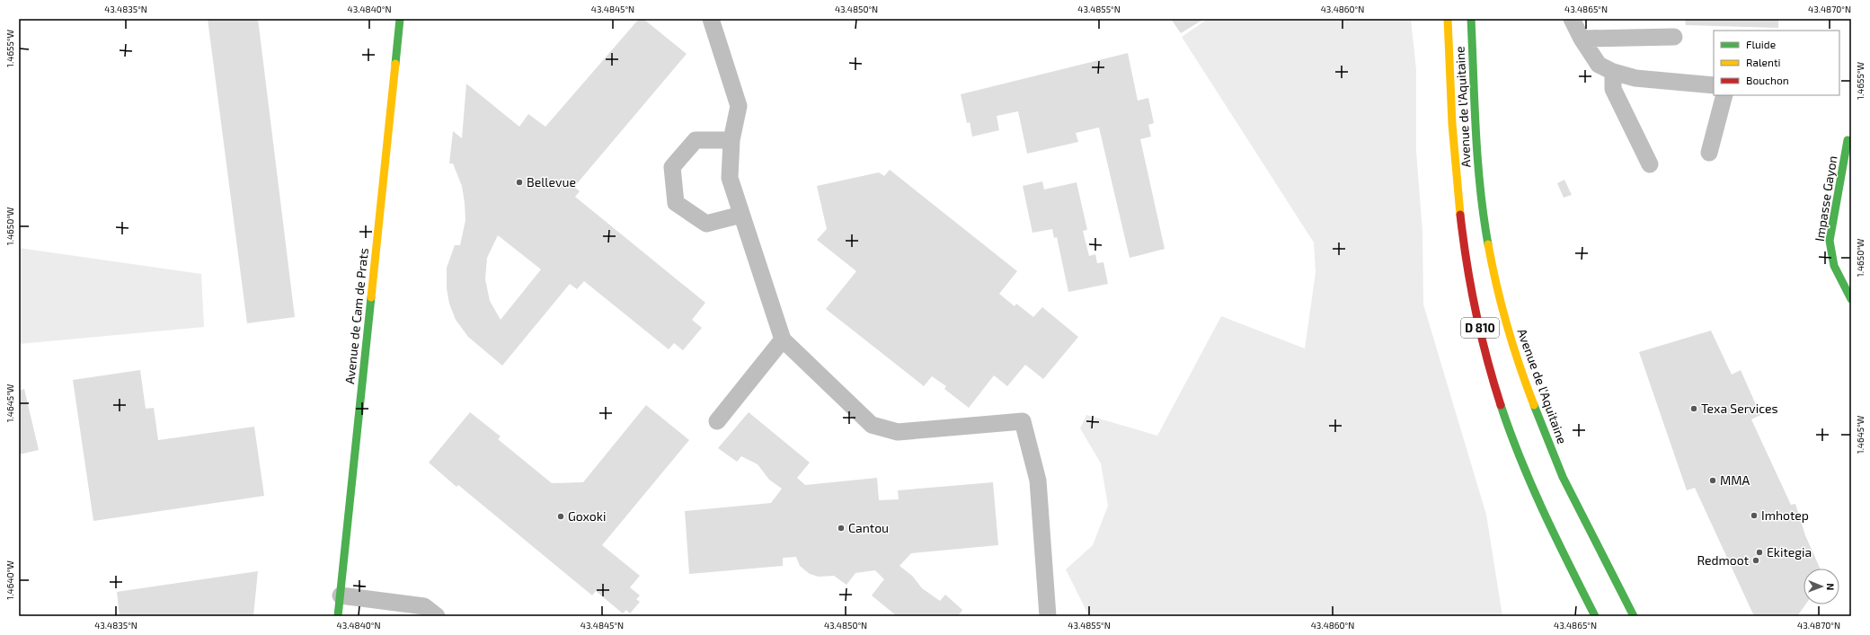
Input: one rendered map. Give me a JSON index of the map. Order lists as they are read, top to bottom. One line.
{"streets":{"main road":["Avenue de l'Aquitaine","Impasse Gayon","Avenue de Cam de Prats","D 810"]},"places":["Bellevue","Texa Services","MMA","Imhotep","Goxoki","Cantou","Ekitegia","Redmoot"],"legend":["Fluide","Ralenti","Bouchon"],"north":"right","coordinates":["43.4835°N","43.4840°N","43.4845°N","43.4850°N","43.4855°N","43.4860°N","43.4865°N","43.4870°N","1.4655°W","1.4650°W","1.4645°W","1.4640°W"]}
